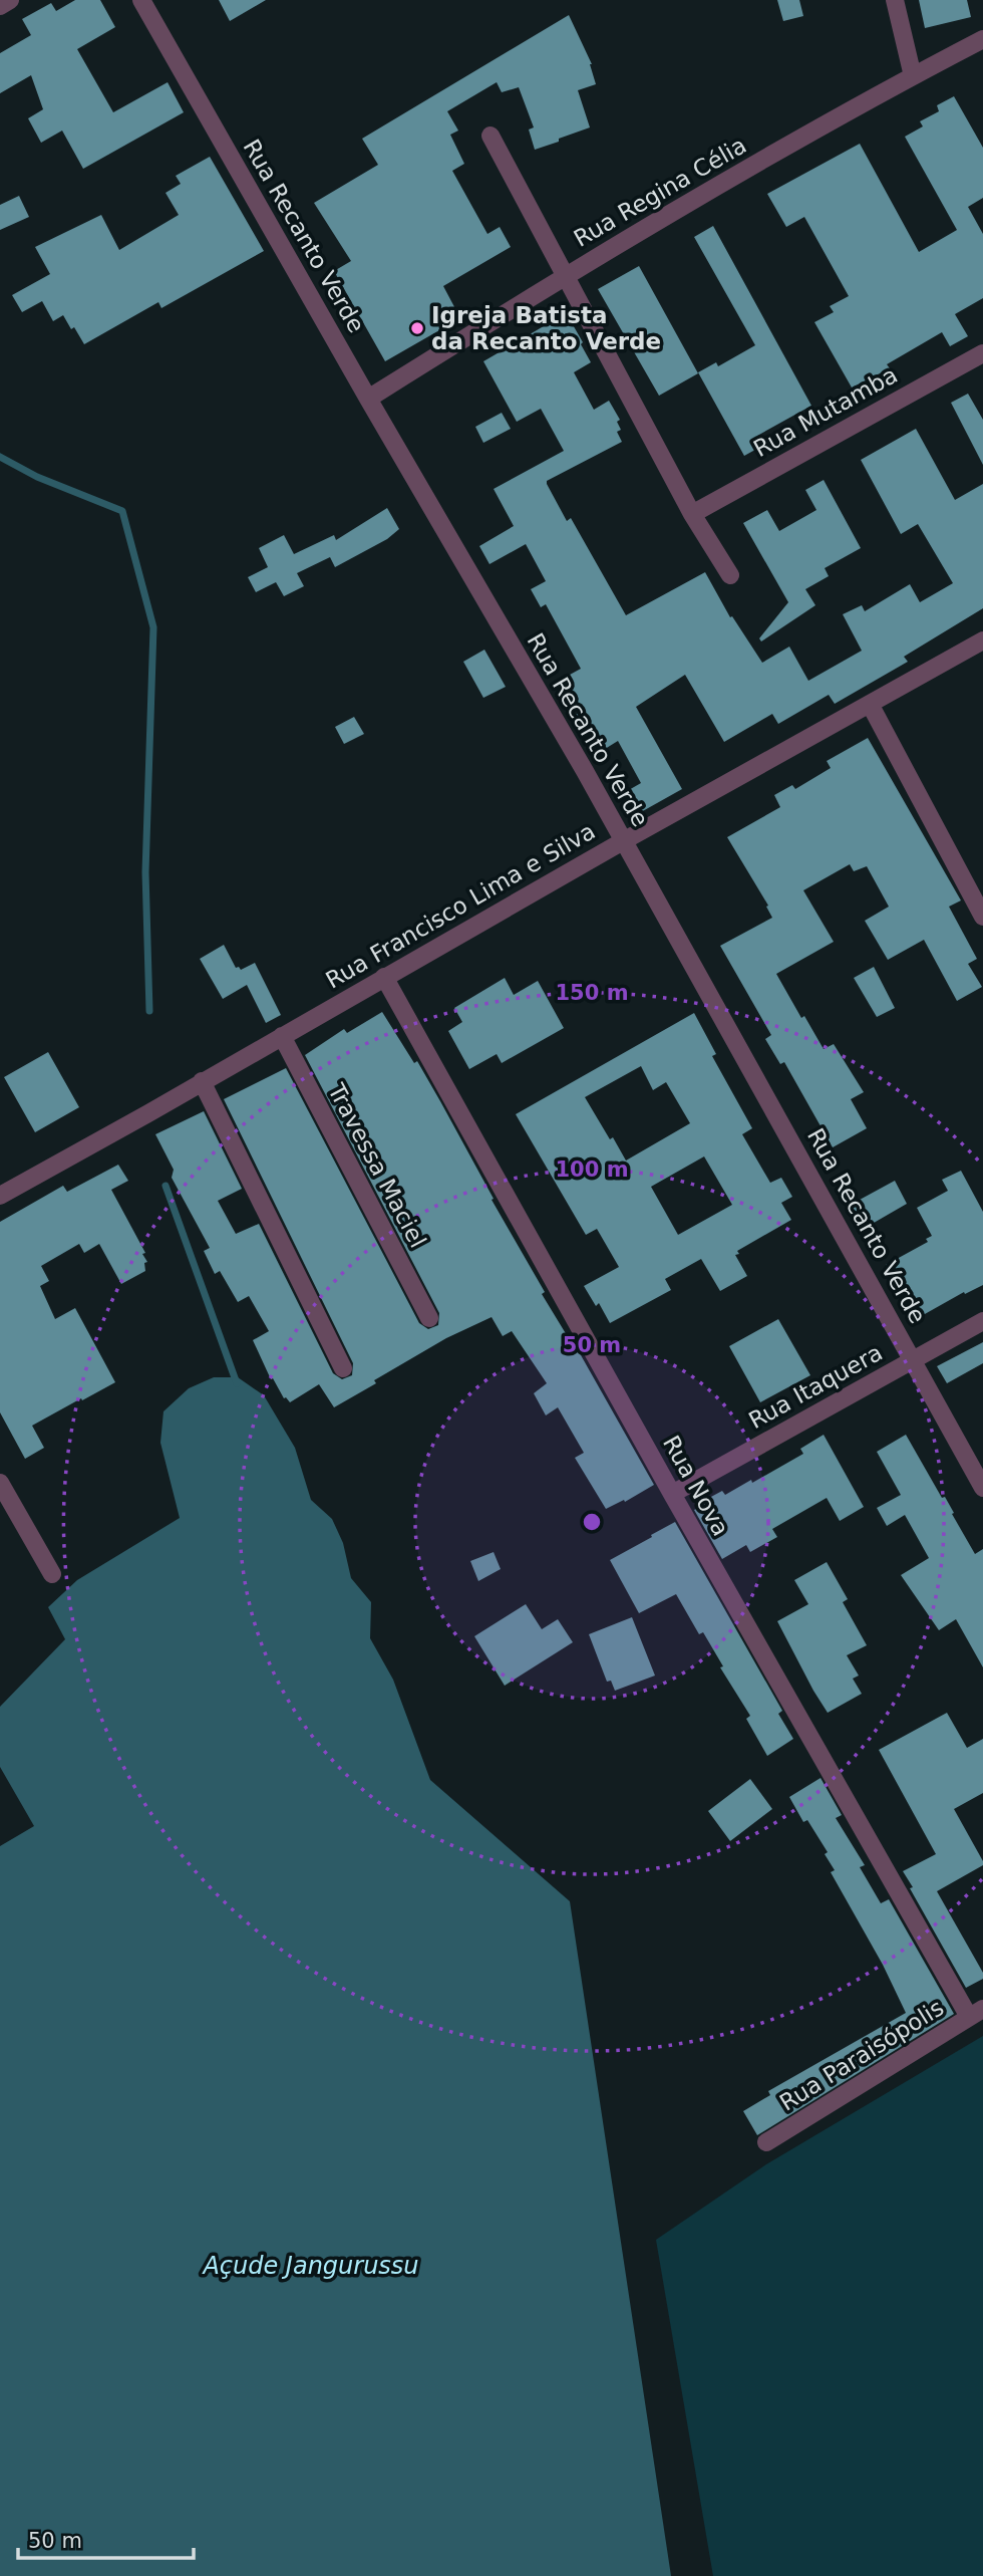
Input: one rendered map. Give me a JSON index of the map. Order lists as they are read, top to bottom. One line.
{"streets":{"street":["Rua Regina Célia","Rua Recanto Verde","Rua Mutamba","Rua Francisco Lima e Silva","Travessa Maciel","Rua Itaquera","Rua Nova","Rua Paraisópolis"]},"crossings":[["Rua Regina Célia","Rua Recanto Verde"],["Rua Recanto Verde","Rua Francisco Lima e Silva"],["Rua Recanto Verde","Rua Itaquera"],["Rua Francisco Lima e Silva","Travessa Maciel"],["Rua Francisco Lima e Silva","Rua Nova"],["Rua Itaquera","Rua Nova"],["Rua Nova","Rua Paraisópolis"]],"water":["Açude Jangurussu"],"places":["Igreja Batista da Recanto Verde"],"scale_bar":"50 m","rings":["150 m","100 m","50 m"]}
